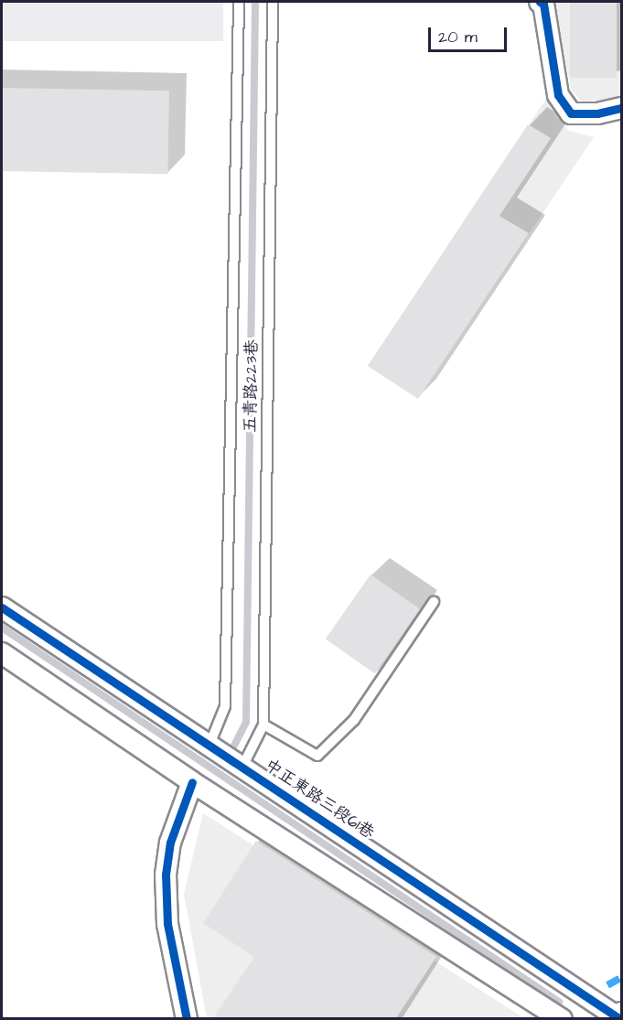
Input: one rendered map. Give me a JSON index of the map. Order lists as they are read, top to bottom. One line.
{"streets":{"street":["中正東路三段61巷"],"lane":["五青路223巷"]},"crossings":[["五青路223巷","中正東路三段61巷"]],"scale_bar":"20 m"}
